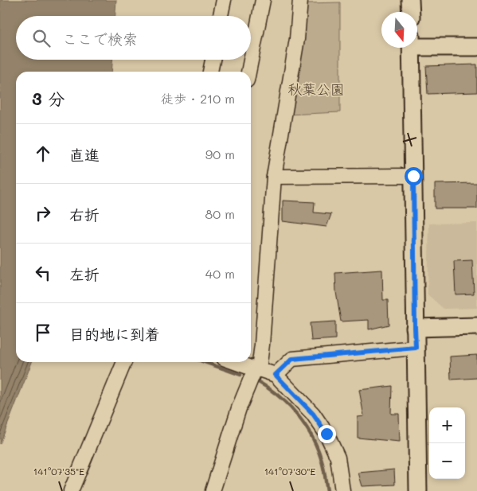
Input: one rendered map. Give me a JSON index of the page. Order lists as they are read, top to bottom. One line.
{"parks":["秋葉公園"],"north":"bottom","page":{"search":"ここで検索","heading":["3 分","徒歩 · 210 m"],"list":[["直進","90 m"],["右折","80 m"],["左折","40 m"],"目的地に到着"],"map_buttons":["+","−"]},"coordinates":["141°07'35\"E","141°07'30\"E"]}
